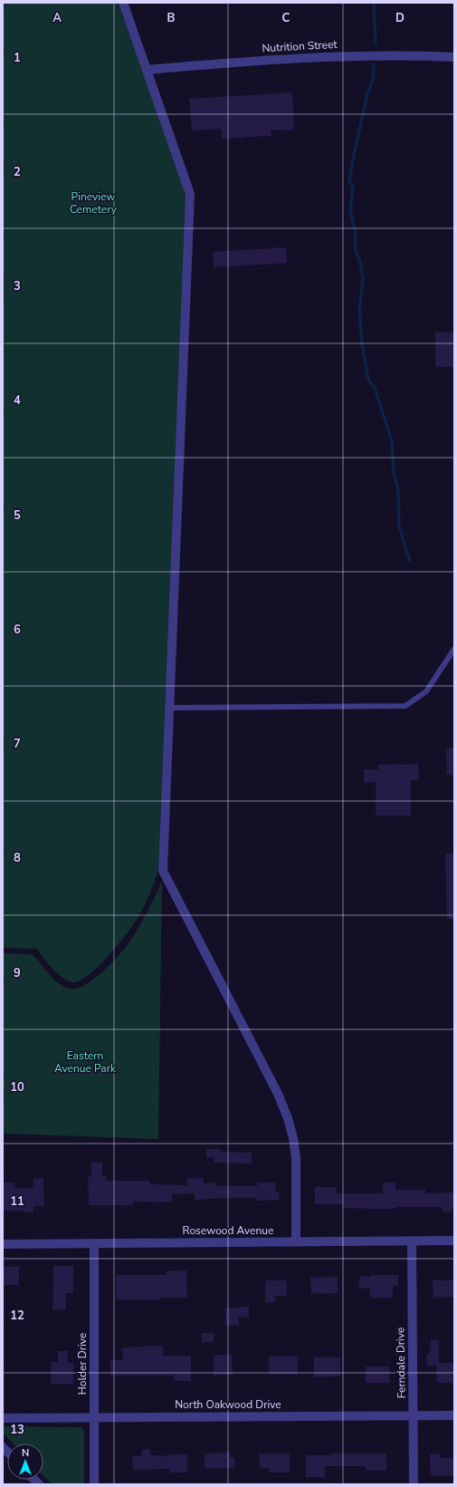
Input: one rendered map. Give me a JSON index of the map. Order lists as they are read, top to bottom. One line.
{"streets":{"street":["Nutrition Street","Rosewood Avenue","Ferndale Drive","Holder Drive","North Oakwood Drive"]},"crossings":[["Rosewood Avenue","Ferndale Drive"],["Rosewood Avenue","Holder Drive"],["Ferndale Drive","North Oakwood Drive"],["Holder Drive","North Oakwood Drive"]],"parks":["Pineview Cemetery","Eastern Avenue Park"],"north":"top","grid":{"columns":["A","B","C","D"],"rows":["1","2","3","4","5","6","7","8","9","10","11","12","13"]}}
